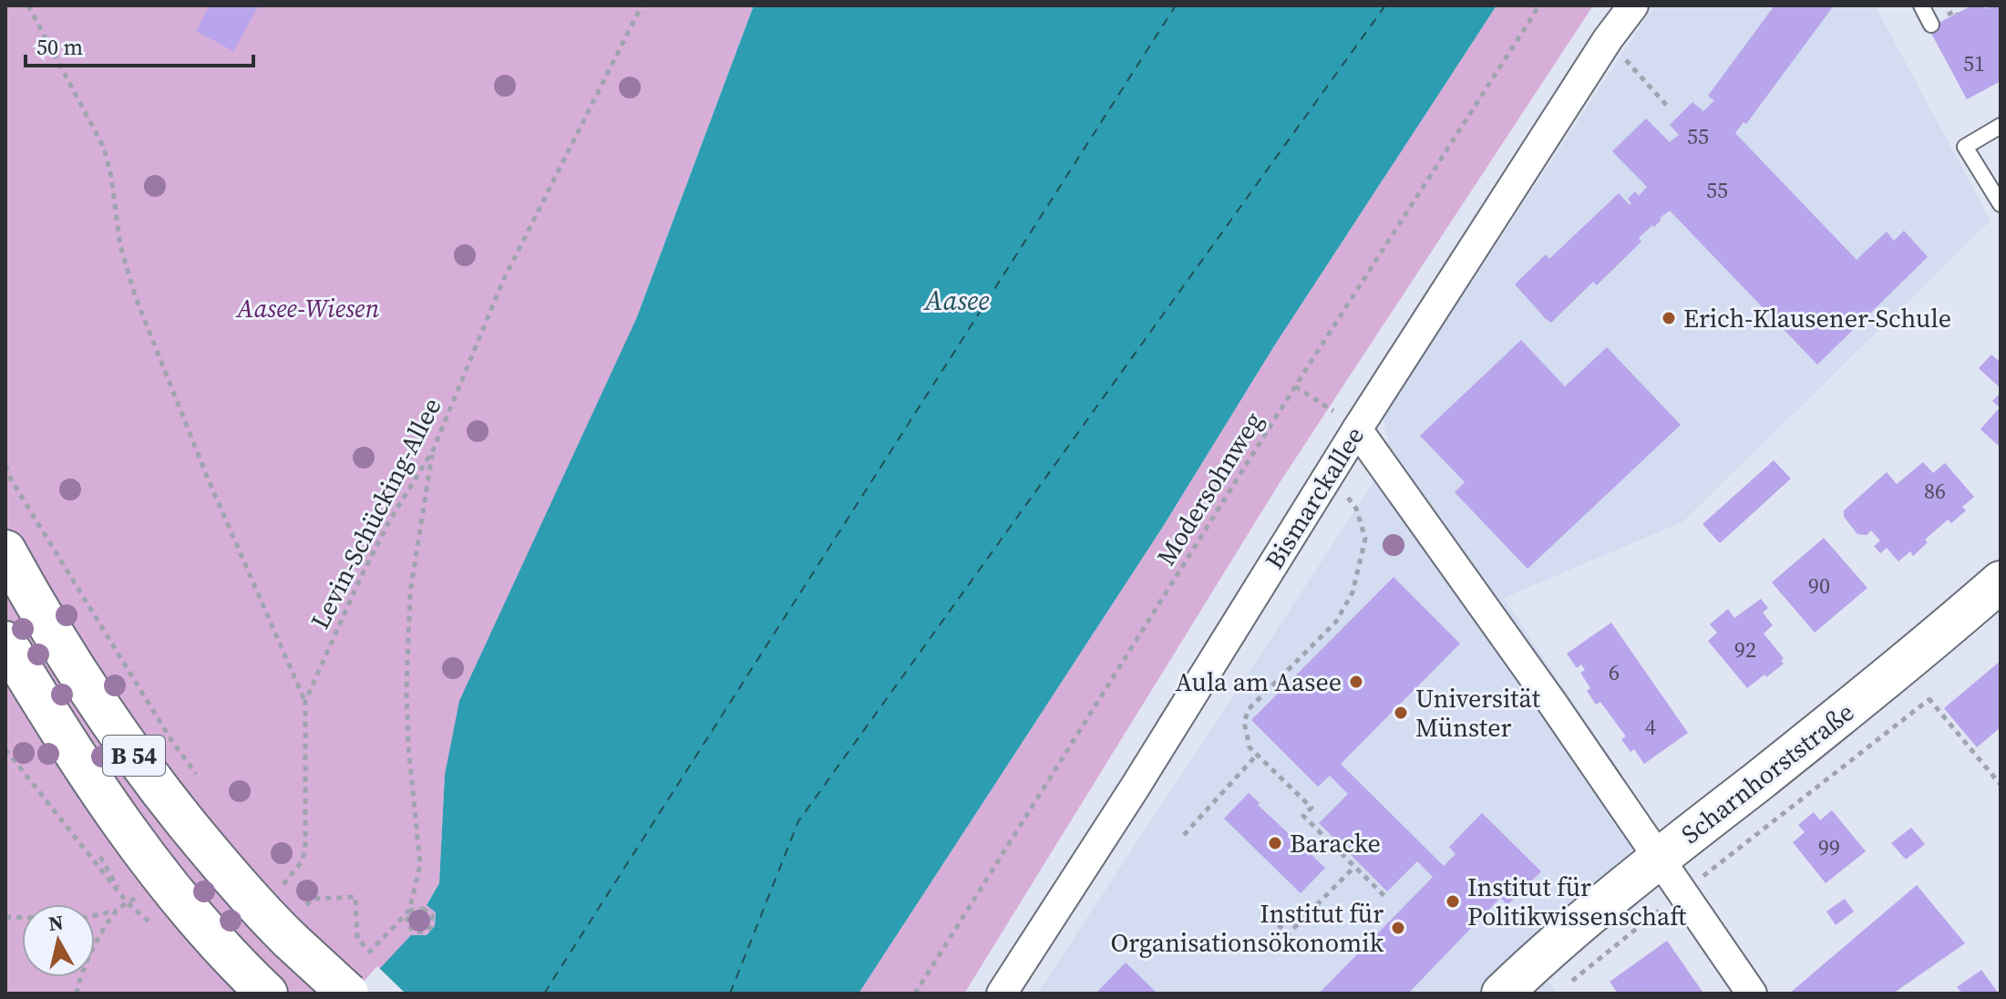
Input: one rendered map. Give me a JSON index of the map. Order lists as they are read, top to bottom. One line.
{"streets":{"main road":["B 54","Scharnhorststraße"],"street":["Bismarckallee"],"path":["Modersohnweg","Levin-Schücking-Allee"]},"water":["Aasee"],"parks":["Aasee-Wiesen"],"places":["Erich-Klausener-Schule","Aula am Aasee","Universität Münster","Baracke","Institut für Politikwissenschaft","Institut für Organisationsökonomik"],"house_numbers":["51","55","55","86","90","92","6","4","99"],"scale_bar":"50 m","north":"top"}
